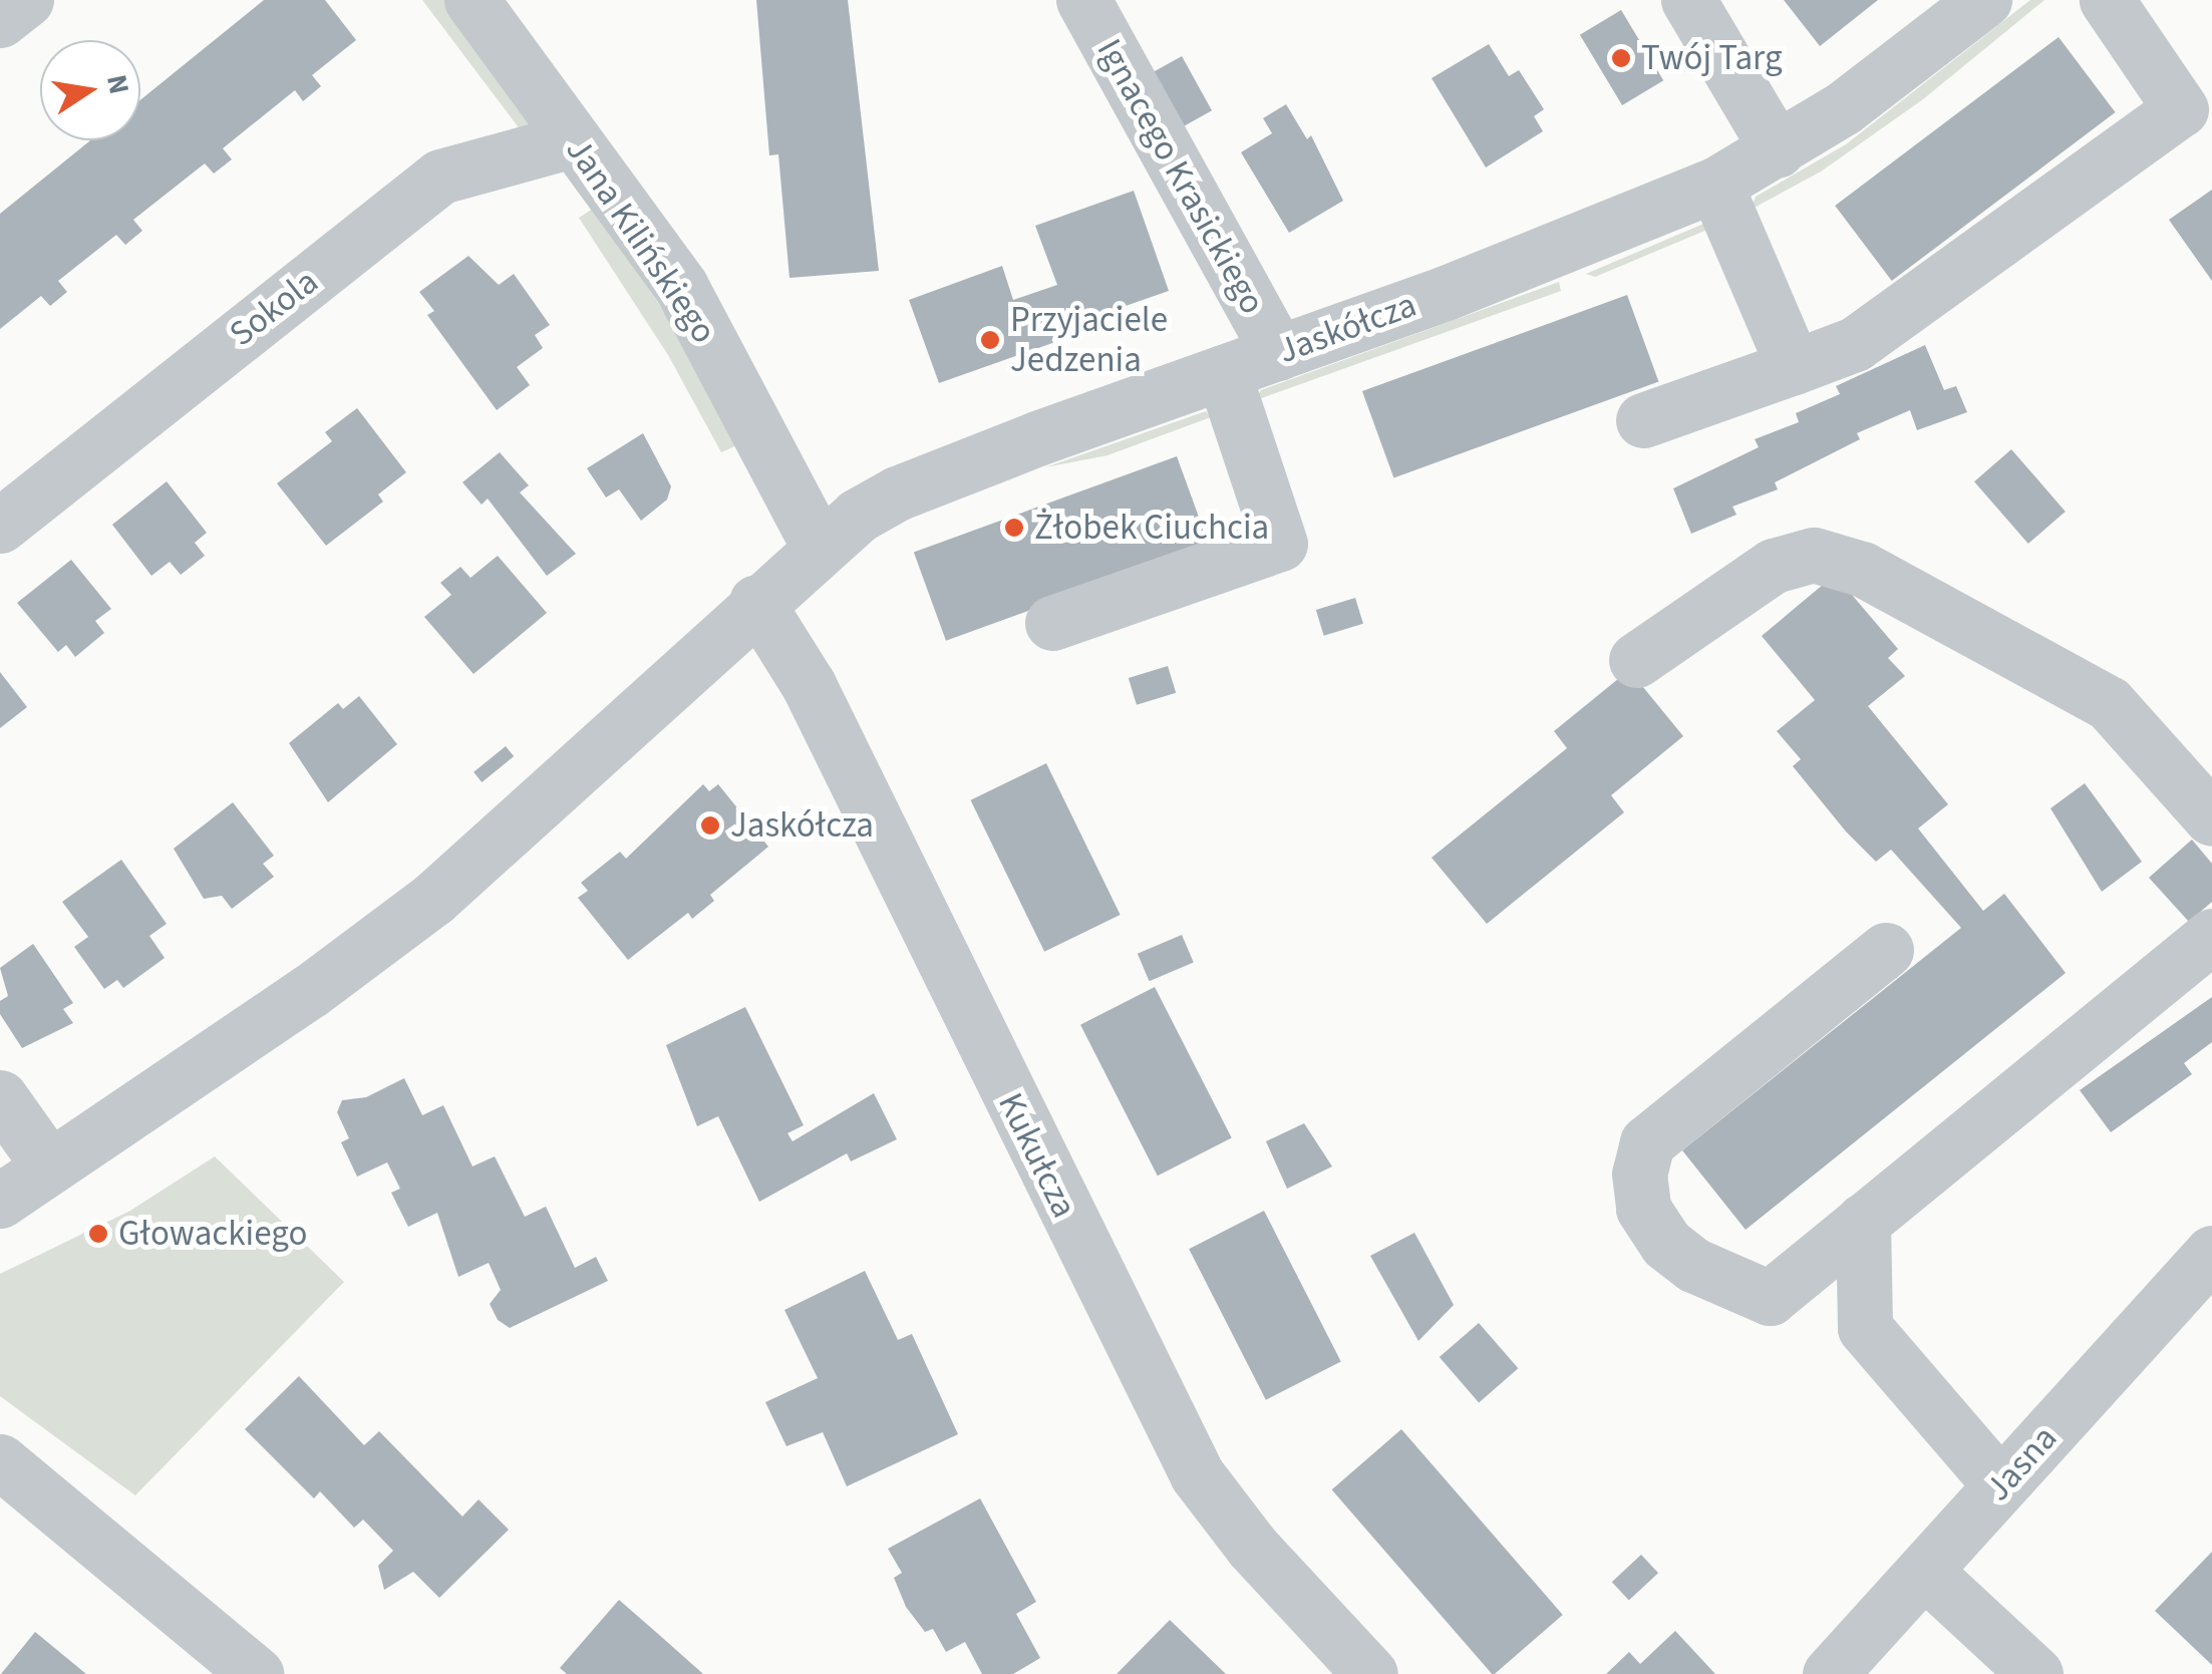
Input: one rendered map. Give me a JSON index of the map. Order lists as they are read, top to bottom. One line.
{"streets":{"street":["Ignacego Krasickiego","Jana Kilińskiego","Sokola","Jaskółcza","Kukułcza","Jasna"]},"crossings":[["Ignacego Krasickiego","Jaskółcza"],["Jana Kilińskiego","Sokola"],["Jana Kilińskiego","Jaskółcza"],["Jaskółcza","Kukułcza"]],"places":["Twój Targ","Przyjaciele Jedzenia","Żłobek Ciuchcia","Jaskółcza","Głowackiego"],"north":"right"}
